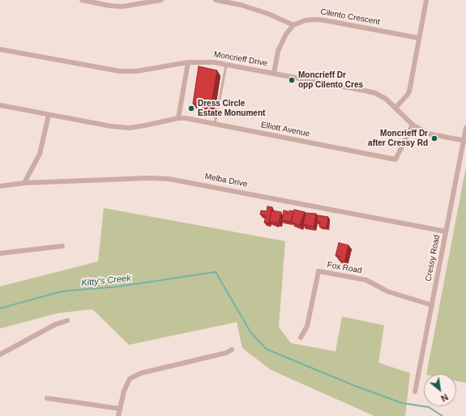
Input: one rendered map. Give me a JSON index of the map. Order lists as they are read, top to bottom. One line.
{"streets":{"street":["Cilento Crescent","Moncrieff Drive","Elliott Avenue","Melba Drive","Cressy Road","Fox Road"]},"crossings":[["Moncrieff Drive","Elliott Avenue"],["Moncrieff Drive","Cressy Road"],["Melba Drive","Cressy Road"],["Cressy Road","Fox Road"]],"water":["Kitty's Creek"],"places":["Moncrieff Dr opp Cilento Cres","Dress Circle Estate Monument","Moncrieff Dr after Cressy Rd"],"north":"bottom right"}
